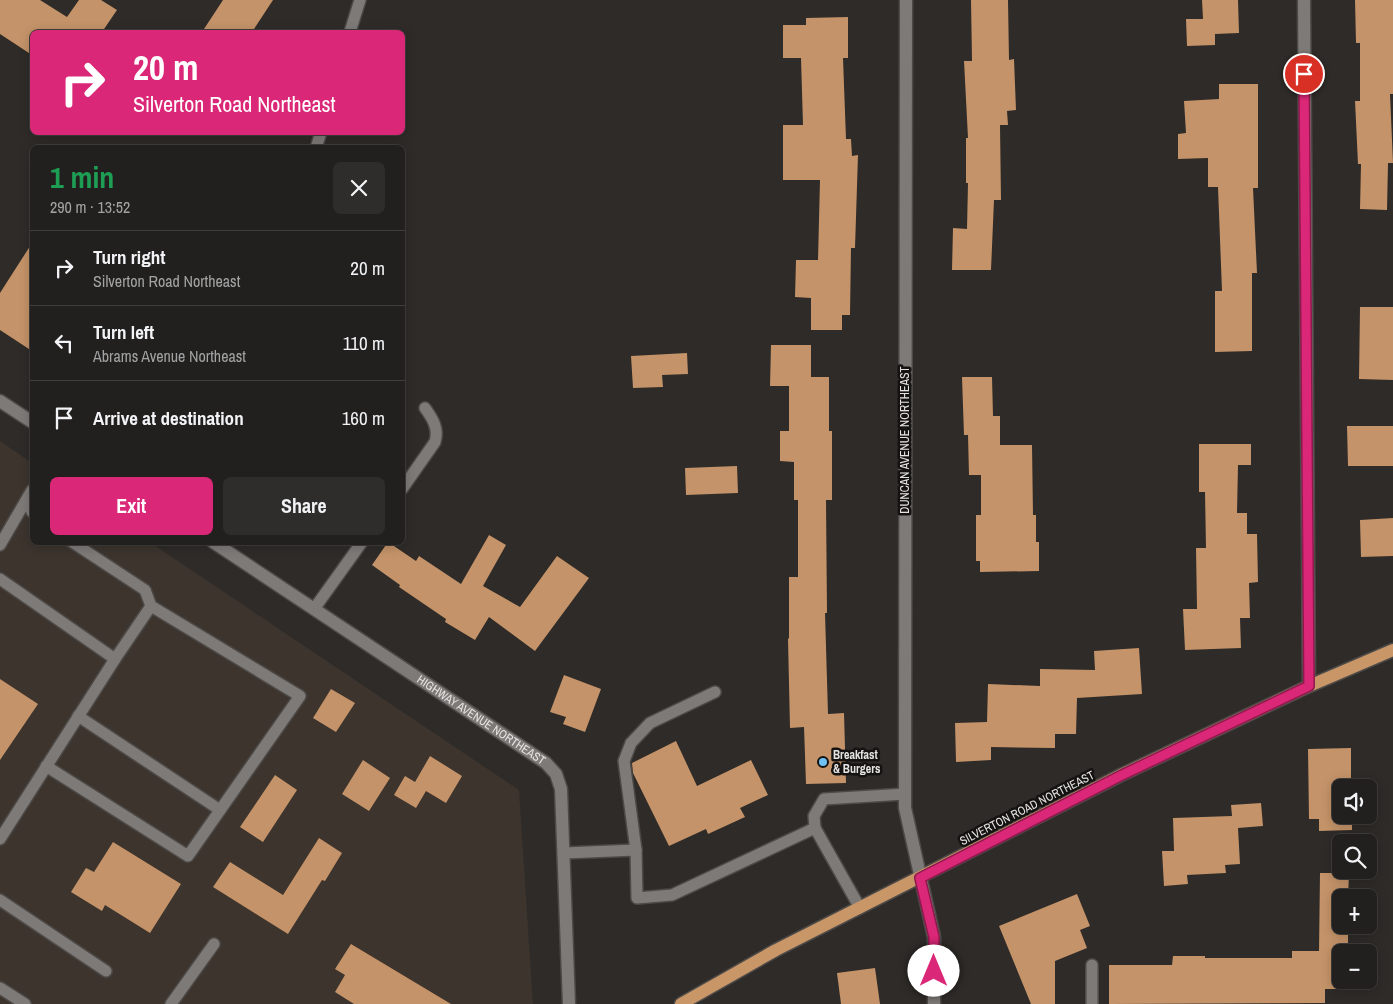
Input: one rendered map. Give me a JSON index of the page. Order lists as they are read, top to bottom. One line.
{"streets":{"main road":["SILVERTON ROAD NORTHEAST"],"street":["DUNCAN AVENUE NORTHEAST","HIGHWAY AVENUE NORTHEAST"]},"crossings":[["DUNCAN AVENUE NORTHEAST","SILVERTON ROAD NORTHEAST"]],"places":["Breakfast & Burgers"],"page":{"turn":["20 m","Silverton Road Northeast"],"heading":["1 min","290 m · 13:52"],"list":[{"name":"Turn right","note":"Silverton Road Northeast","value":"20 m"},{"name":"Turn left","note":"Abrams Avenue Northeast","value":"110 m"},{"name":"Arrive at destination","value":"160 m"}],"buttons":["Exit","Share"],"map_buttons":["+","−"]}}
